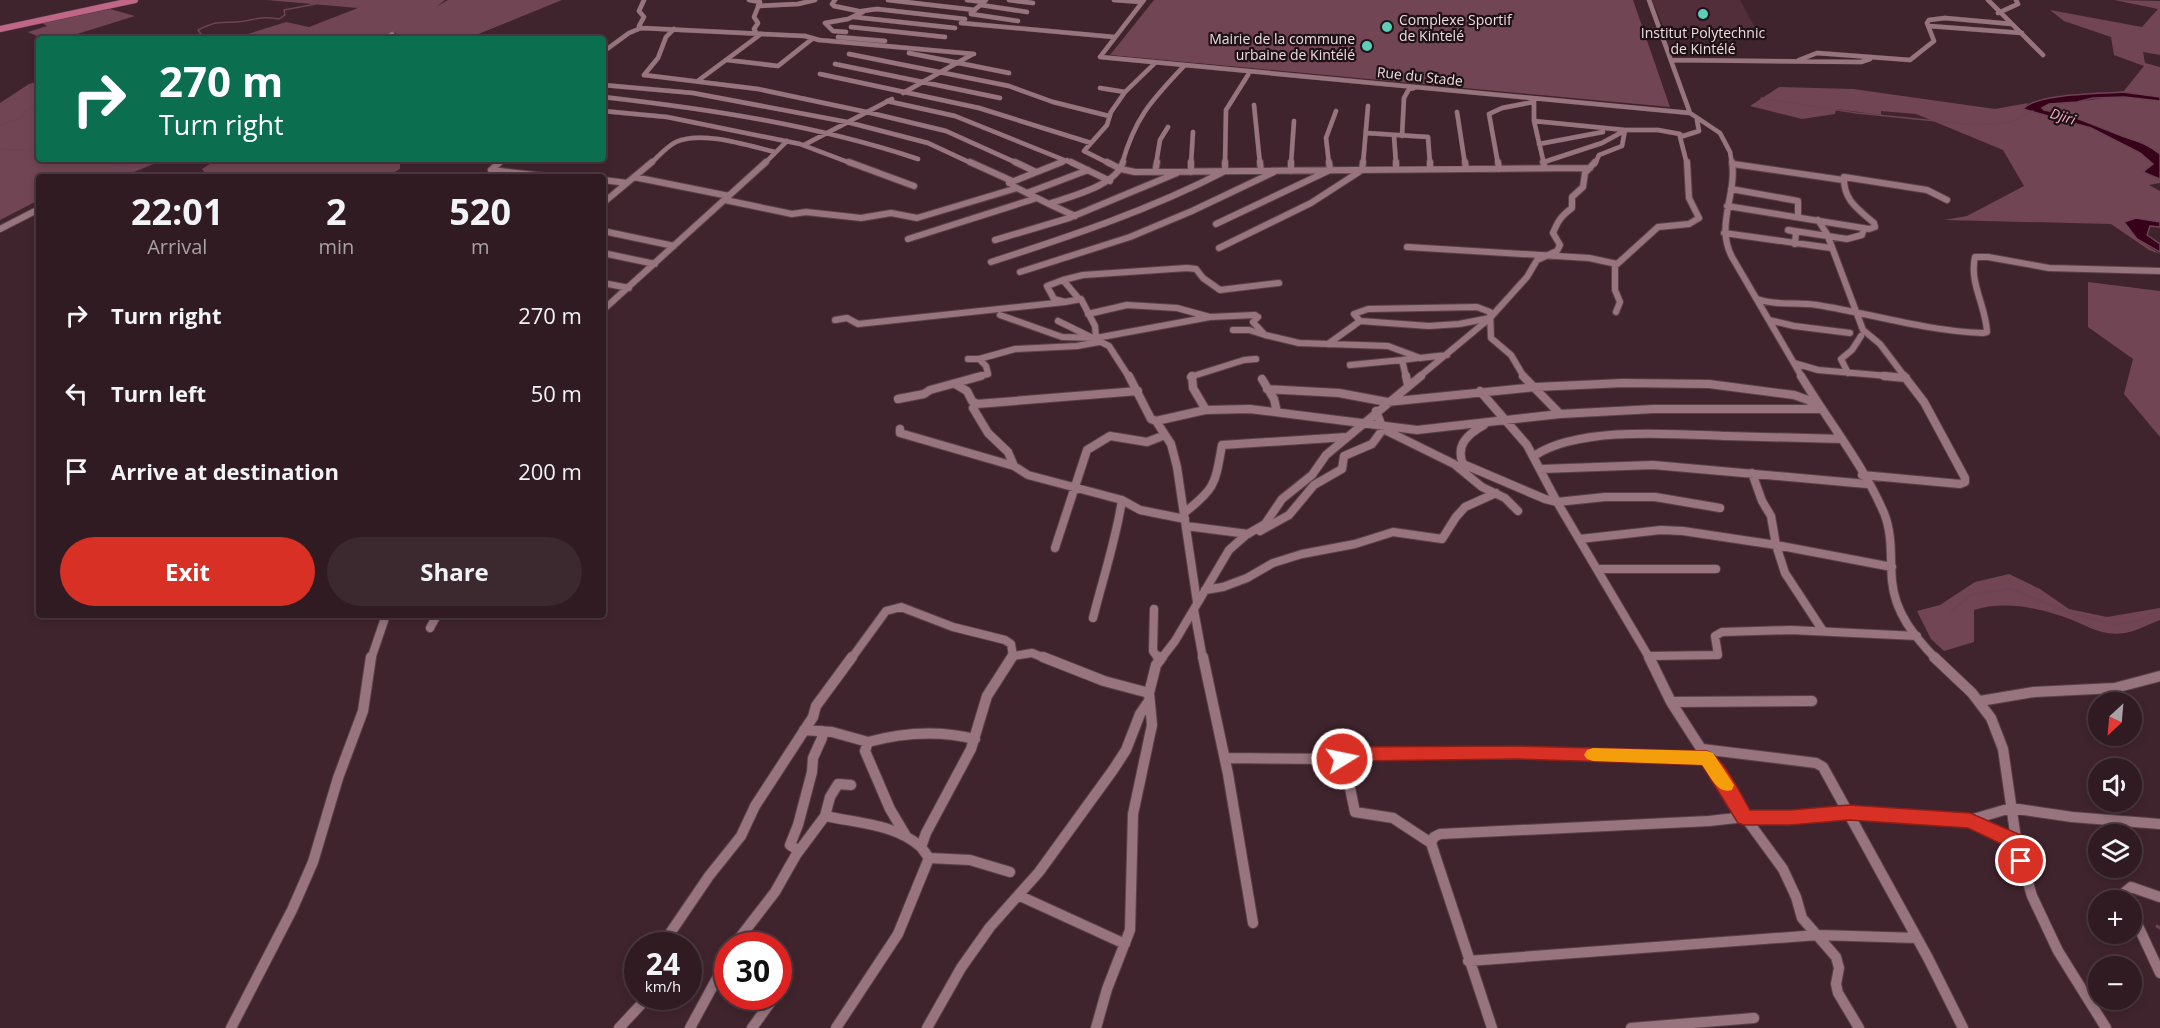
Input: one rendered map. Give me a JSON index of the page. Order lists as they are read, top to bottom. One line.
{"streets":{"street":["Rue du Stade"]},"water":["Djiri"],"places":["Institut Polytechnic de Kintélé","Complexe Sportif de Kintelé","Mairie de la commune urbaine de Kintélé"],"north":"bottom left","page":{"turn":["270 m","Turn right"],"eta":["22:01","Arrival","2","min","520","m"],"list":[{"name":"Turn right","value":"270 m"},{"name":"Turn left","value":"50 m"},{"name":"Arrive at destination","value":"200 m"}],"buttons":["Exit","Share"],"map_buttons":["+","−"],"speed":"24 km/h","limit":"30"}}
